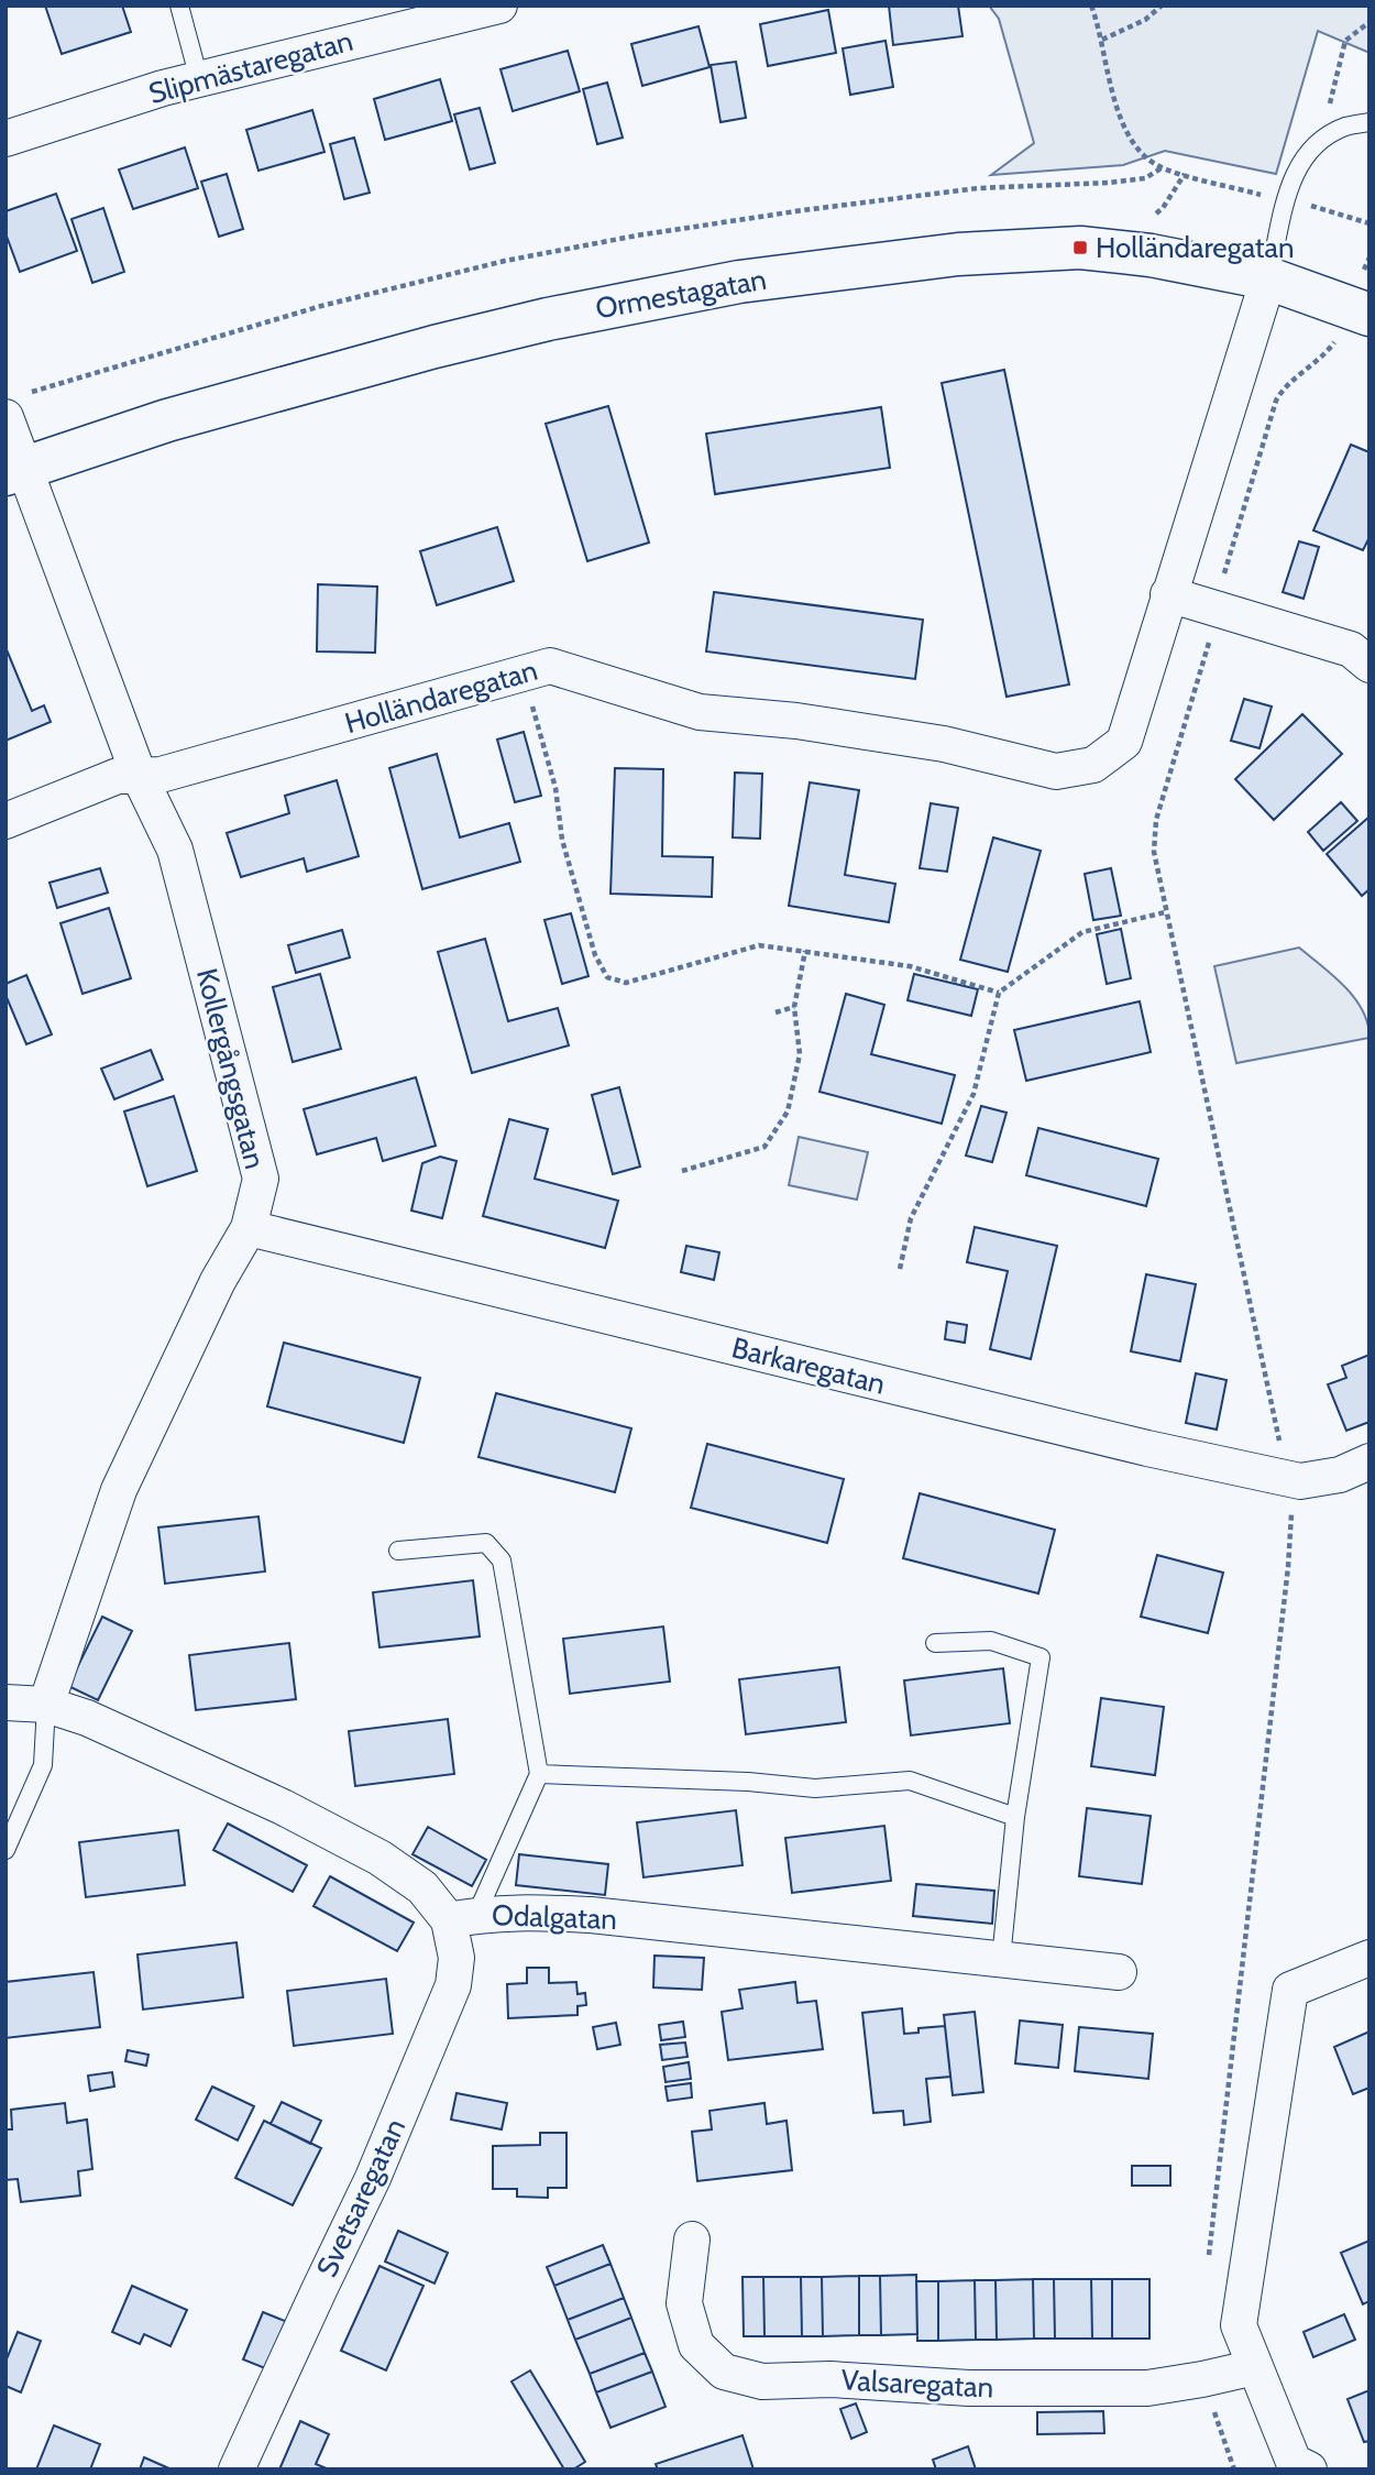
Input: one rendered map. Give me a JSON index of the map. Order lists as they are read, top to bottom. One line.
{"streets":{"street":["Slipmästaregatan","Ormestagatan","Holländaregatan","Kollergångsgatan","Barkaregatan","Odalgatan","Svetsaregatan","Valsaregatan"]},"crossings":[["Ormestagatan","Holländaregatan"],["Ormestagatan","Kollergångsgatan"],["Holländaregatan","Kollergångsgatan"],["Kollergångsgatan","Barkaregatan"],["Kollergångsgatan","Odalgatan"],["Odalgatan","Svetsaregatan"]],"places":{"transit":["Holländaregatan"]}}
